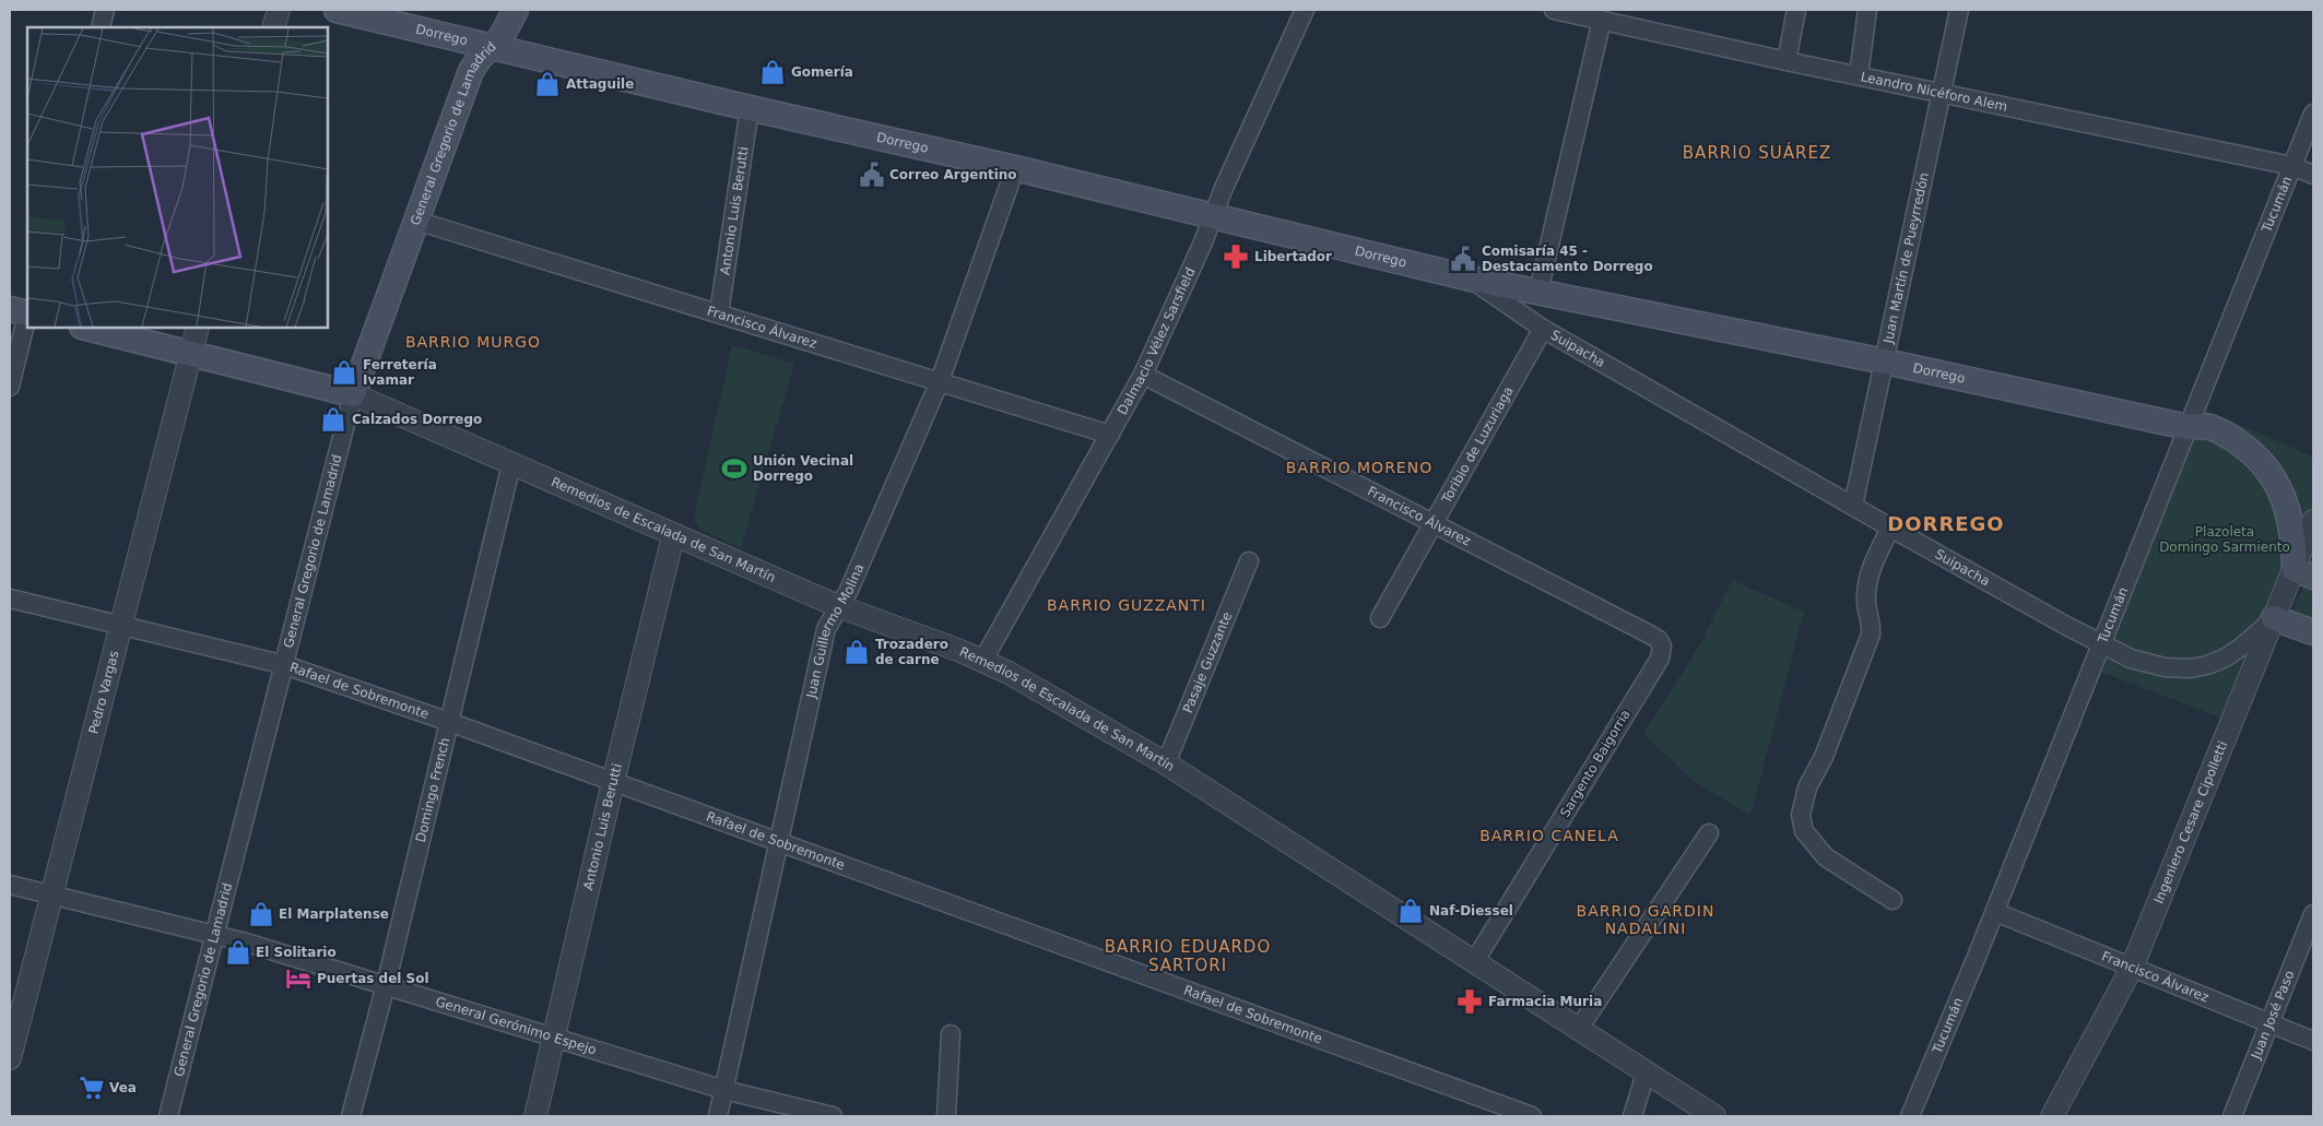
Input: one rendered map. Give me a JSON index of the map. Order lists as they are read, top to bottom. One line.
{"streets":{"main road":["Dorrego","General Gregorio de Lamadrid","Remedios de Escalada de San Martín"],"street":["Leandro Nicéforo Alem","Tucumán","Antonio Luis Berutti","Juan Martín de Pueyrredón","Francisco Álvarez","Dalmacio Vélez Sarsfield","Suipacha","Toribio de Luzuriaga","Juan Guillermo Molina","Pasaje Guzzante","Rafael de Sobremonte","Pedro Vargas","Sargento Baigorria","Domingo French","Ingeniero Cesare Cipolletti","Juan José Paso","General Gerónimo Espejo"]},"crossings":[["Dorrego","General Gregorio de Lamadrid"],["Dorrego","Tucumán"],["Dorrego","Antonio Luis Berutti"],["Dorrego","Juan Martín de Pueyrredón"],["Dorrego","Dalmacio Vélez Sarsfield"],["Dorrego","Suipacha"],["Dorrego","Toribio de Luzuriaga"],["Dorrego","Juan Guillermo Molina"],["Dorrego","Ingeniero Cesare Cipolletti"],["Leandro Nicéforo Alem","Tucumán"],["Leandro Nicéforo Alem","Juan Martín de Pueyrredón"],["General Gregorio de Lamadrid","Francisco Álvarez"],["General Gregorio de Lamadrid","Remedios de Escalada de San Martín"],["General Gregorio de Lamadrid","Rafael de Sobremonte"],["General Gregorio de Lamadrid","General Gerónimo Espejo"],["Tucumán","Francisco Álvarez"],["Tucumán","Suipacha"],["Antonio Luis Berutti","Francisco Álvarez"],["Antonio Luis Berutti","Remedios de Escalada de San Martín"],["Antonio Luis Berutti","Rafael de Sobremonte"],["Antonio Luis Berutti","General Gerónimo Espejo"],["Juan Martín de Pueyrredón","Suipacha"],["Francisco Álvarez","Dalmacio Vélez Sarsfield"],["Francisco Álvarez","Toribio de Luzuriaga"],["Francisco Álvarez","Juan Guillermo Molina"],["Francisco Álvarez","Sargento Baigorria"],["Francisco Álvarez","Ingeniero Cesare Cipolletti"],["Francisco Álvarez","Juan José Paso"],["Dalmacio Vélez Sarsfield","Remedios de Escalada de San Martín"],["Suipacha","Toribio de Luzuriaga"],["Suipacha","Ingeniero Cesare Cipolletti"],["Remedios de Escalada de San Martín","Juan Guillermo Molina"],["Remedios de Escalada de San Martín","Pasaje Guzzante"],["Remedios de Escalada de San Martín","Pedro Vargas"],["Remedios de Escalada de San Martín","Sargento Baigorria"],["Remedios de Escalada de San Martín","Domingo French"],["Juan Guillermo Molina","Rafael de Sobremonte"],["Juan Guillermo Molina","General Gerónimo Espejo"],["Rafael de Sobremonte","Pedro Vargas"],["Rafael de Sobremonte","Domingo French"],["Pedro Vargas","General Gerónimo Espejo"],["Domingo French","General Gerónimo Espejo"]],"districts":["BARRIO SUÁREZ","BARRIO MURGO","BARRIO MORENO","DORREGO","BARRIO GUZZANTI","BARRIO CANELA","BARRIO GARDIN NADALINI","BARRIO EDUARDO SARTORI"],"parks":["Plazoleta Domingo Sarmiento"],"places":{"shop":["Gomería","Attaguile","Ferretería Ivamar","Calzados Dorrego","Trozadero de carne","Naf-Diessel","El Marplatense","El Solitario"],"public building":["Correo Argentino","Comisaría 45 - Destacamento Dorrego"],"pharmacy":["Libertador","Farmacia Muria"],"sports":["Unión Vecinal Dorrego"],"hotel":["Puertas del Sol"],"supermarket":["Vea"]}}
